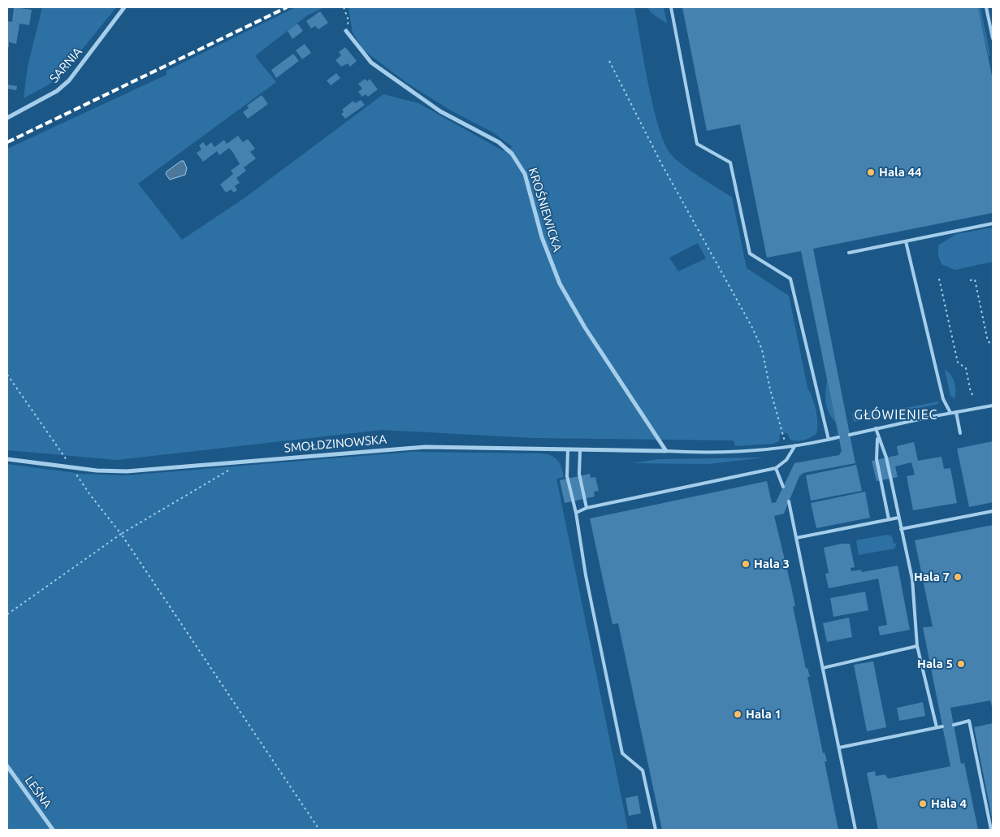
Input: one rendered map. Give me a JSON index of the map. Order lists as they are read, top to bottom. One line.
{"streets":{"street":["SARNIA","KROŚNIEWICKA","SMOŁDZINOWSKA","LEŚNA"]},"crossings":[["KROŚNIEWICKA","SMOŁDZINOWSKA"]],"districts":["GŁÓWIENIEC"],"places":["Hala 44","Hala 3","Hala 7","Hala 5","Hala 1","Hala 4"]}
